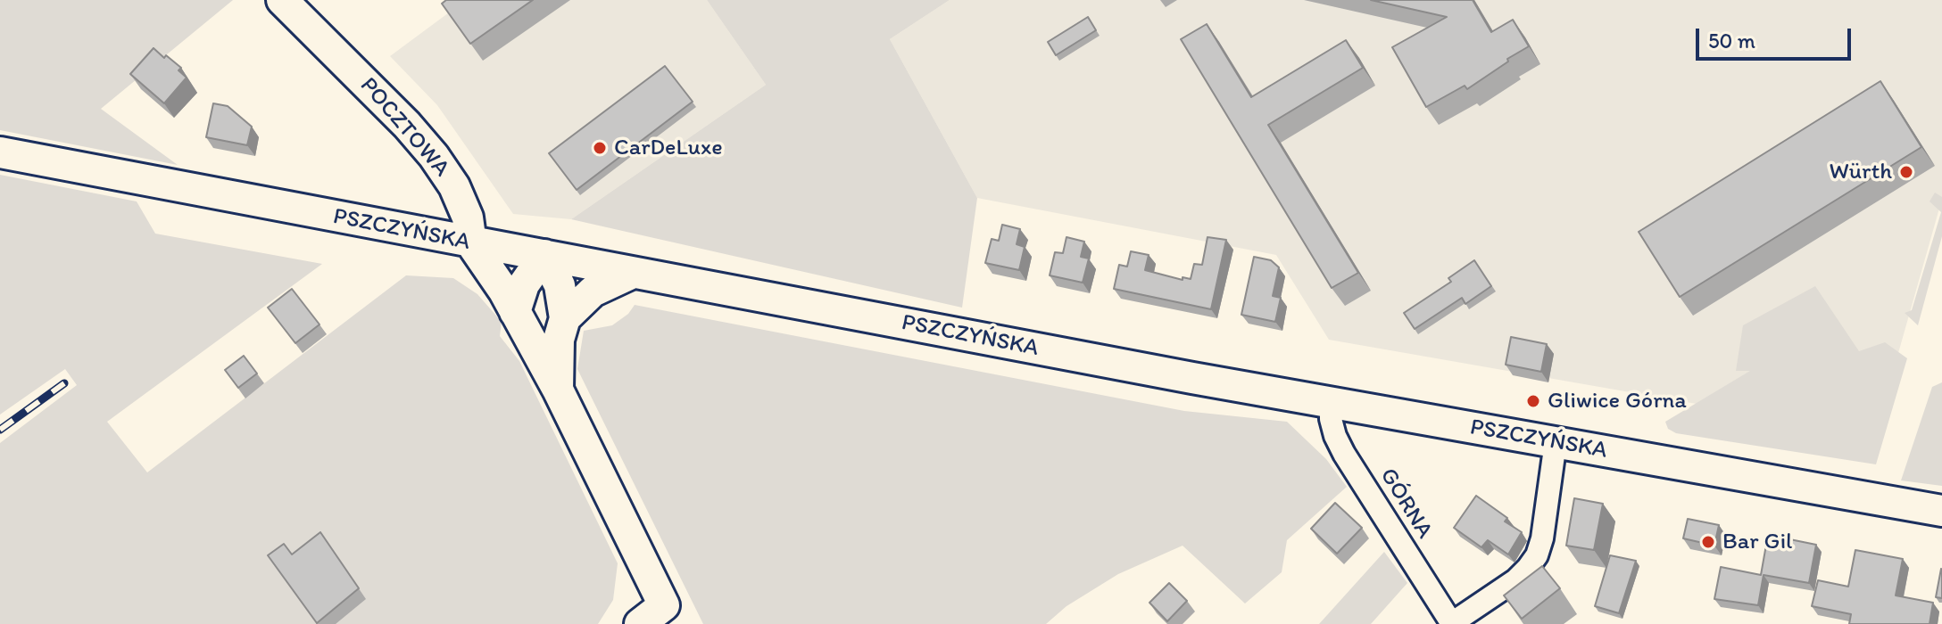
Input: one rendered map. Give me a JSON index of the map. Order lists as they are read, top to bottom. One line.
{"streets":{"main road":["POCZTOWA","PSZCZYŃSKA"],"street":["GÓRNA"]},"crossings":[["POCZTOWA","PSZCZYŃSKA"],["PSZCZYŃSKA","GÓRNA"]],"places":["CarDeLuxe","Würth","Gliwice Górna","Bar Gil"],"scale_bar":"50 m"}
